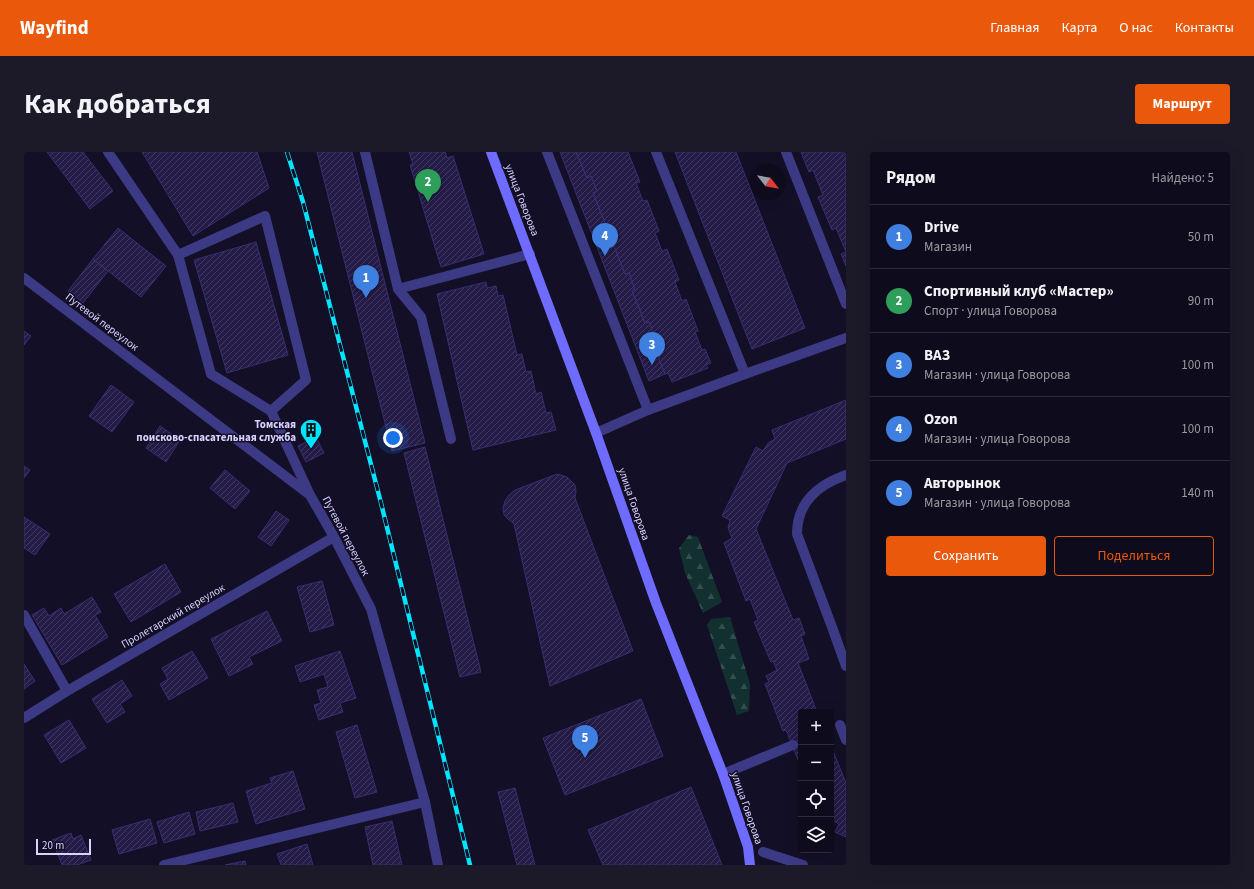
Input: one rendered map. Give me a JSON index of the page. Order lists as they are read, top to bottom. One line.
{"streets":{"street":["улица Говорова","Путевой переулок","Пролетарский переулок"]},"crossings":[["Путевой переулок","Пролетарский переулок"]],"places":{"building":["Томская поисково-спасательная служба"]},"scale_bar":"20 m","north":"bottom right","page":{"header":"Wayfind","nav":["Главная","Карта","О нас","Контакты"],"title":"Как добраться","buttons":["Маршрут",["Сохранить","Поделиться"]],"heading":["Рядом","Найдено: 5"],"pins":["2","4","1","3","5"],"list":[{"mark":"1","name":"Drive","note":"Магазин","value":"50 m"},{"mark":"2","name":"Спортивный клуб «Мастер»","note":"Спорт · улица Говорова","value":"90 m"},{"mark":"3","name":"ВАЗ","note":"Магазин · улица Говорова","value":"100 m"},{"mark":"4","name":"Ozon","note":"Магазин · улица Говорова","value":"100 m"},{"mark":"5","name":"Авторынок","note":"Магазин · улица Говорова","value":"140 m"}],"map_buttons":["+","−"],"scale":"20 m"}}
